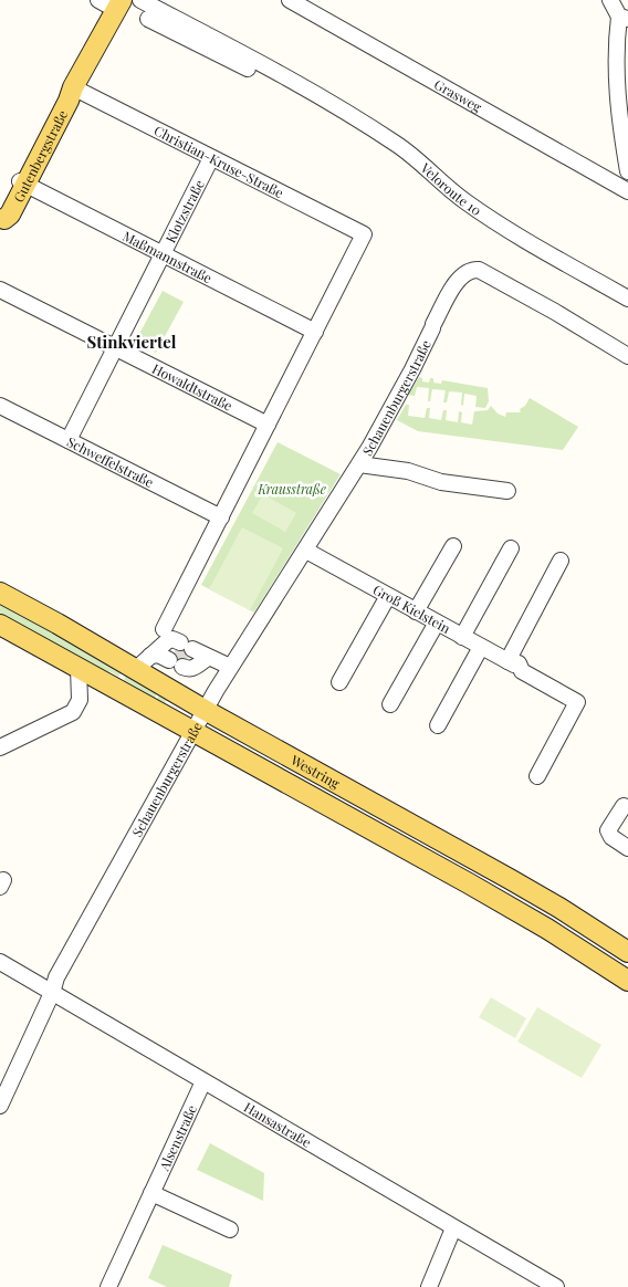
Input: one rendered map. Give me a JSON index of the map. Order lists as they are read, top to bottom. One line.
{"streets":{"main road":["Gutenbergstraße","Westring"],"street":["Grasweg","Christian-Kruse-Straße","Veloroute 10","Klotzstraße","Maßmannstraße","Howaldtstraße","Schauenburgerstraße","Schweffelstraße","Groß Kielstein","Hansastraße","Alsenstraße"]},"crossings":[["Gutenbergstraße","Christian-Kruse-Straße"],["Gutenbergstraße","Maßmannstraße"],["Christian-Kruse-Straße","Klotzstraße"],["Christian-Kruse-Straße","Maßmannstraße"],["Klotzstraße","Maßmannstraße"],["Klotzstraße","Howaldtstraße"],["Klotzstraße","Schweffelstraße"],["Schauenburgerstraße","Groß Kielstein"],["Schauenburgerstraße","Westring"],["Schauenburgerstraße","Hansastraße"],["Hansastraße","Alsenstraße"]],"districts":["Stinkviertel"],"parks":["Krausstraße"]}
